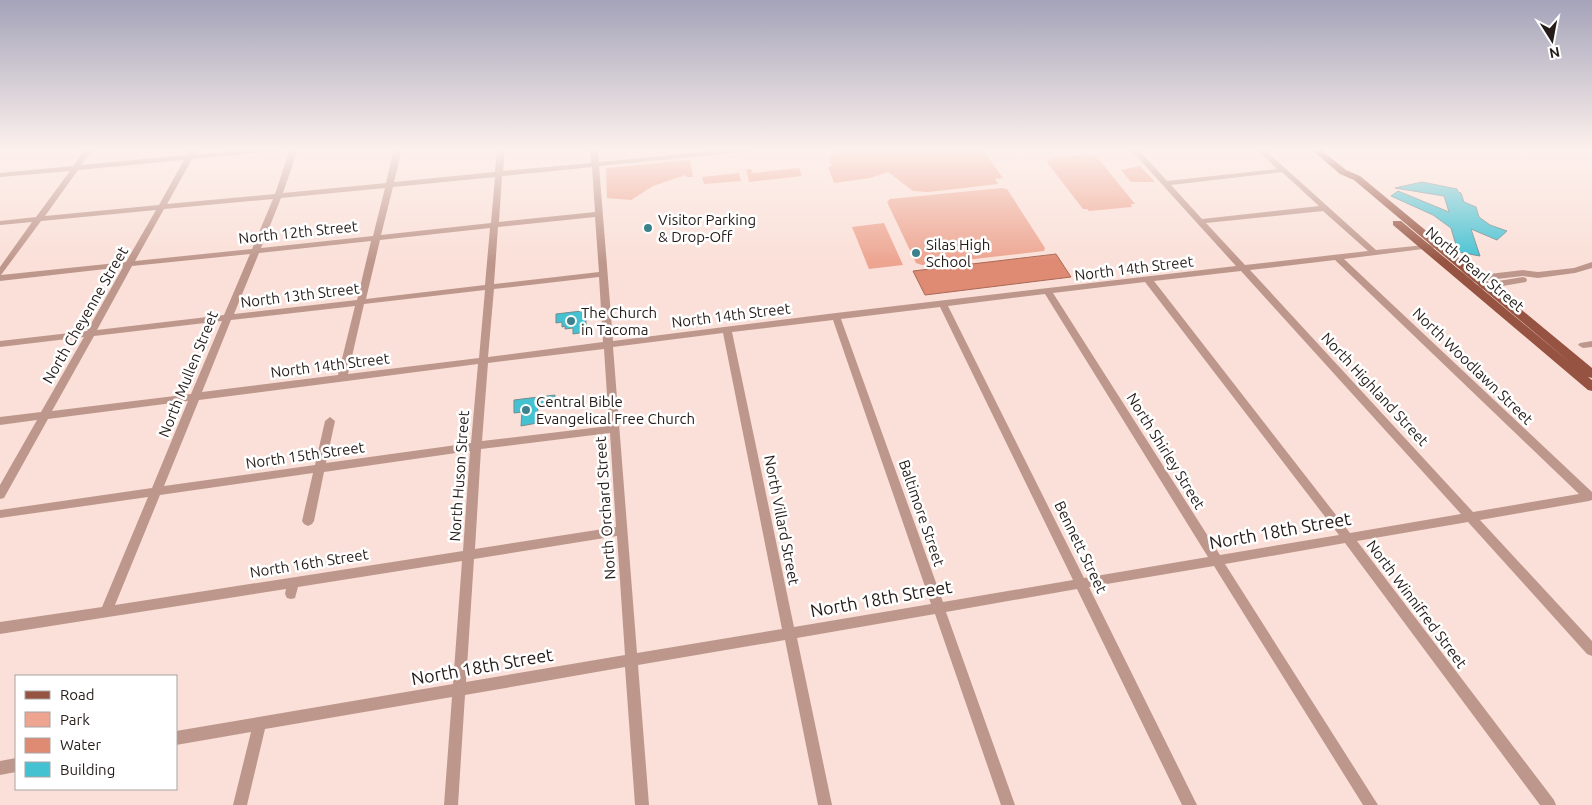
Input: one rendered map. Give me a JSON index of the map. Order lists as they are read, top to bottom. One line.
{"streets":{"main road":["North Pearl Street"],"street":["North 12th Street","North 14th Street","North 13th Street","North Cheyenne Street","North Woodlawn Street","North Mullen Street","North Highland Street","North Shirley Street","North 15th Street","North Huson Street","North Orchard Street","Baltimore Street","North Villard Street","North 18th Street","Bennett Street","North 16th Street","North Winnifred Street"]},"crossings":[["North 12th Street","North Cheyenne Street"],["North 12th Street","North Mullen Street"],["North 12th Street","North Huson Street"],["North 12th Street","North Orchard Street"],["North 14th Street","North Pearl Street"],["North 14th Street","North Cheyenne Street"],["North 14th Street","North Woodlawn Street"],["North 14th Street","North Mullen Street"],["North 14th Street","North Highland Street"],["North 14th Street","North Shirley Street"],["North 14th Street","North Huson Street"],["North 14th Street","North Orchard Street"],["North 14th Street","Baltimore Street"],["North 14th Street","North Villard Street"],["North 14th Street","Bennett Street"],["North 14th Street","North Winnifred Street"],["North 13th Street","North Cheyenne Street"],["North 13th Street","North Mullen Street"],["North 13th Street","North Huson Street"],["North 13th Street","North Orchard Street"],["North Woodlawn Street","North 18th Street"],["North Mullen Street","North 15th Street"],["North Mullen Street","North 16th Street"],["North Highland Street","North 18th Street"],["North Shirley Street","North 18th Street"],["North 15th Street","North Huson Street"],["North 15th Street","North Orchard Street"],["North Huson Street","North 18th Street"],["North Huson Street","North 16th Street"],["North Orchard Street","North 18th Street"],["North Orchard Street","North 16th Street"],["Baltimore Street","North 18th Street"],["North Villard Street","North 18th Street"],["North 18th Street","Bennett Street"],["North 18th Street","North Winnifred Street"]],"places":["Visitor Parking & Drop-Off","Silas High School","The Church in Tacoma","Central Bible Evangelical Free Church"],"legend":["Road","Park","Water","Building"],"north":"bottom"}
